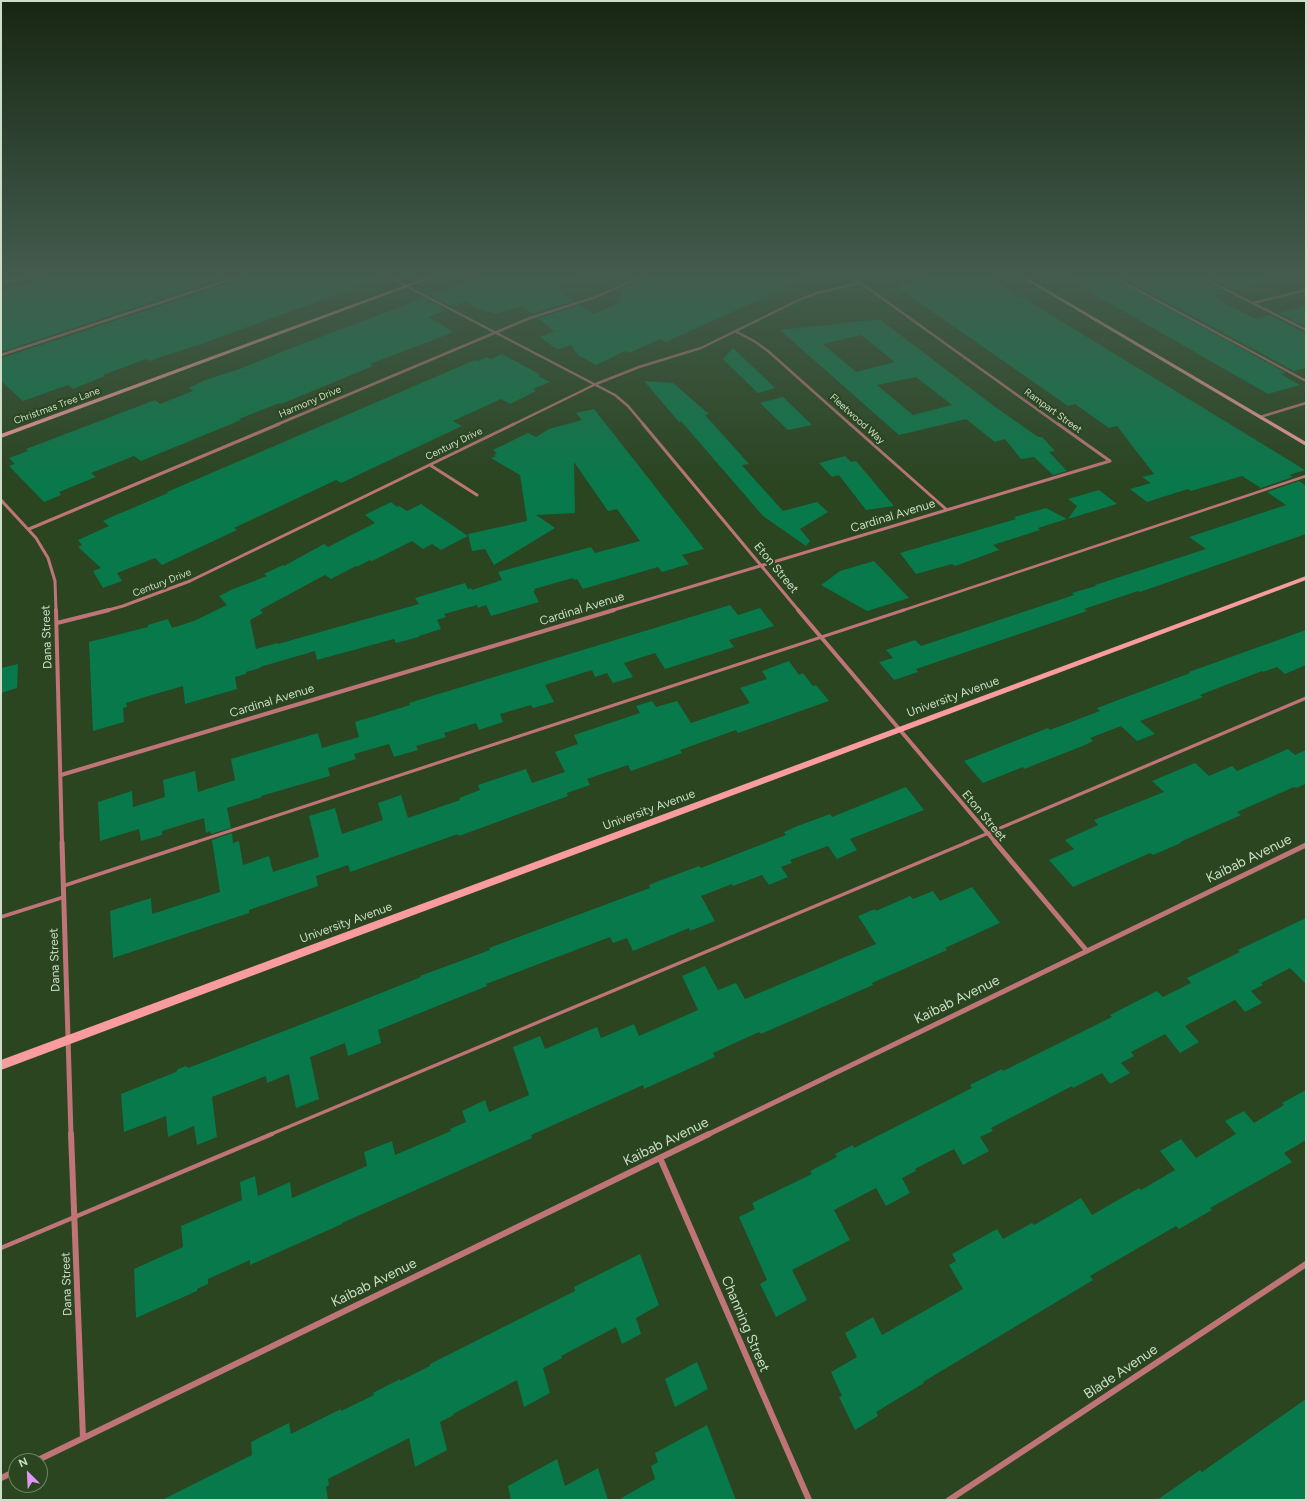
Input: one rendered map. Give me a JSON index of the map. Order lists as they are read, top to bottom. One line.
{"streets":{"street":["Harmony Drive","Christmas Tree Lane","Rampart Street","Fleetwood Way","Century Drive","Cardinal Avenue","Eton Street","Dana Street","University Avenue","Kaibab Avenue","Channing Street","Blade Avenue"]},"crossings":[["Harmony Drive","Dana Street"],["Rampart Street","Cardinal Avenue"],["Fleetwood Way","Cardinal Avenue"],["Century Drive","Eton Street"],["Century Drive","Dana Street"],["Cardinal Avenue","Eton Street"],["Cardinal Avenue","Dana Street"],["Eton Street","University Avenue"],["Eton Street","Kaibab Avenue"],["Dana Street","University Avenue"],["Dana Street","Kaibab Avenue"],["Kaibab Avenue","Channing Street"]],"north":"top left"}
